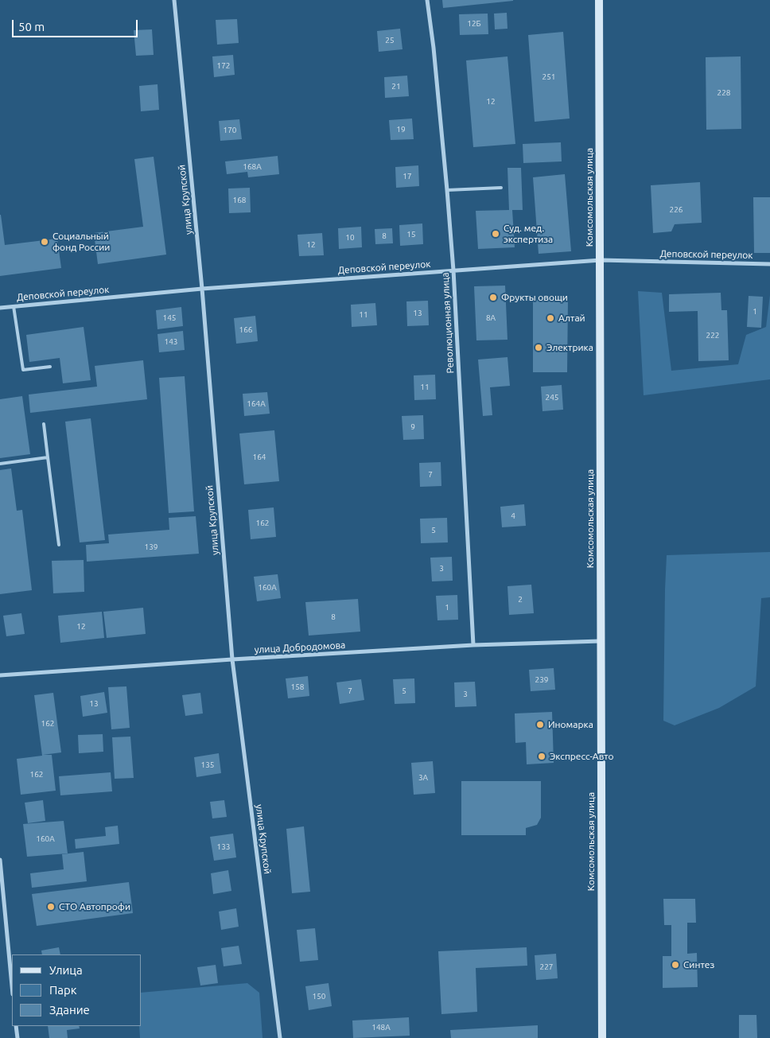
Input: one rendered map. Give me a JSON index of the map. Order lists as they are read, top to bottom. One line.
{"streets":{"main road":["Комсомольская улица"],"street":["улица Крупской","Деповской переулок","Революционная улица","улица Добродомова"]},"crossings":[["Комсомольская улица","Деповской переулок"],["Комсомольская улица","улица Добродомова"],["улица Крупской","Деповской переулок"],["улица Крупской","улица Добродомова"],["Деповской переулок","Революционная улица"],["Революционная улица","улица Добродомова"]],"places":["Суд. мед. экспертиза","Социальный фонд России","Фрукты овощи","Алтай","Электрика","Иномарка","Экспресс-Авто","СТО Автопрофи","Синтез"],"house_numbers":["12Б","25","172","251","21","228","12","19","170","168А","17","168","226","15","8","10","12","1","13","11","145","8А","166","222","143","11","245","164А","9","164","7","4","162","5","139","3","160А","2","1","8","12","239","158","7","5","3","13","162","135","162","3А","160А","133","227","150","148А"],"legend":["Улица","Парк","Здание"],"scale_bar":"50 m"}
